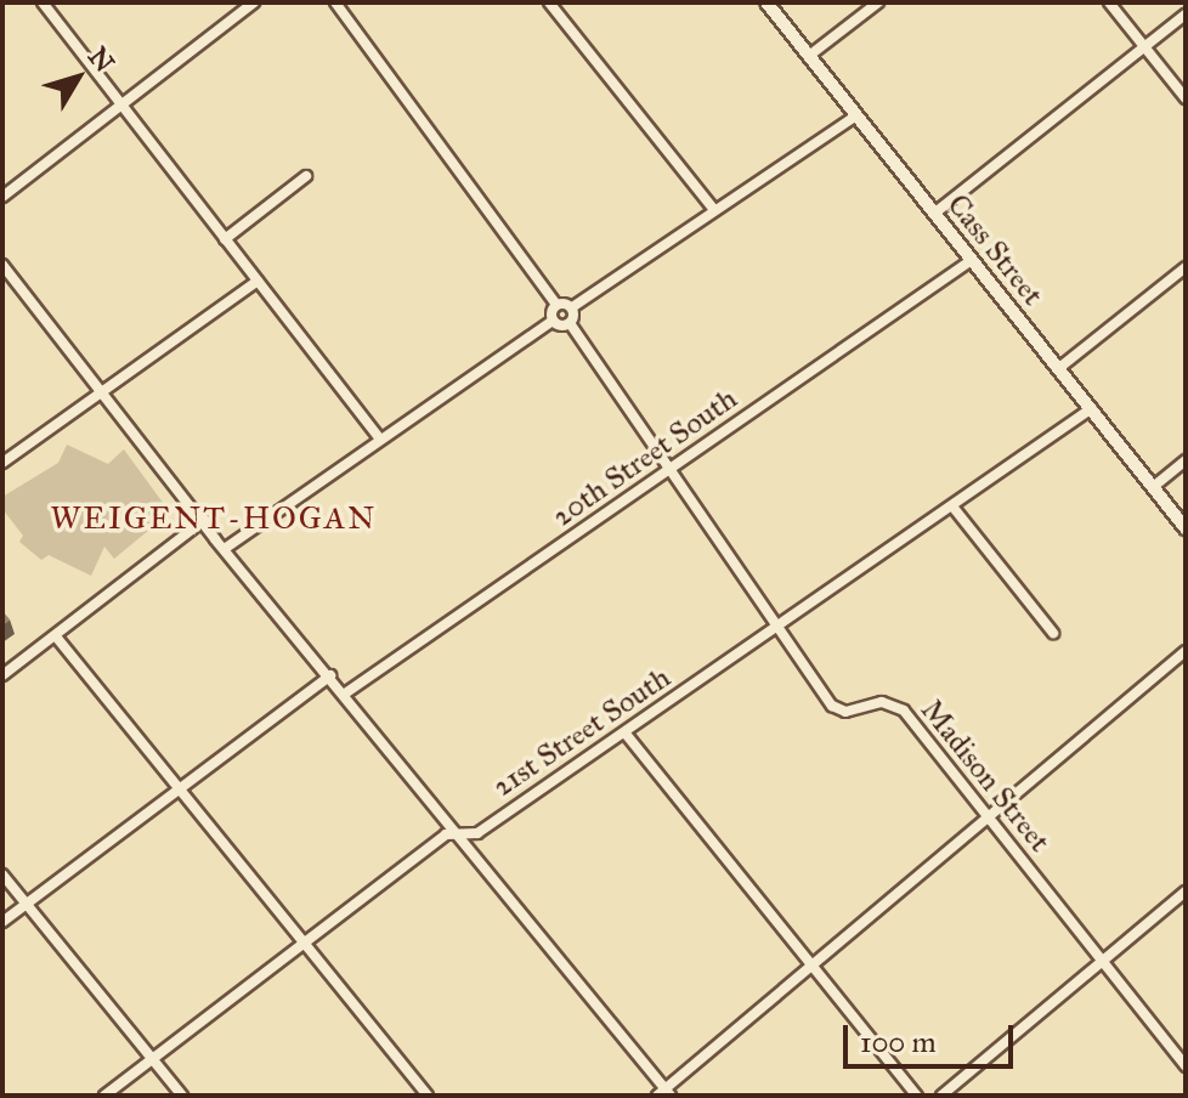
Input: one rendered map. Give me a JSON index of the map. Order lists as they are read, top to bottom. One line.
{"streets":{"street":["Cass Street","20th Street South","21st Street South","Madison Street"]},"crossings":[["Cass Street","20th Street South"],["Cass Street","21st Street South"],["20th Street South","Madison Street"],["21st Street South","Madison Street"]],"districts":["WEIGENT-HOGAN"],"scale_bar":"100 m","north":"top right"}
